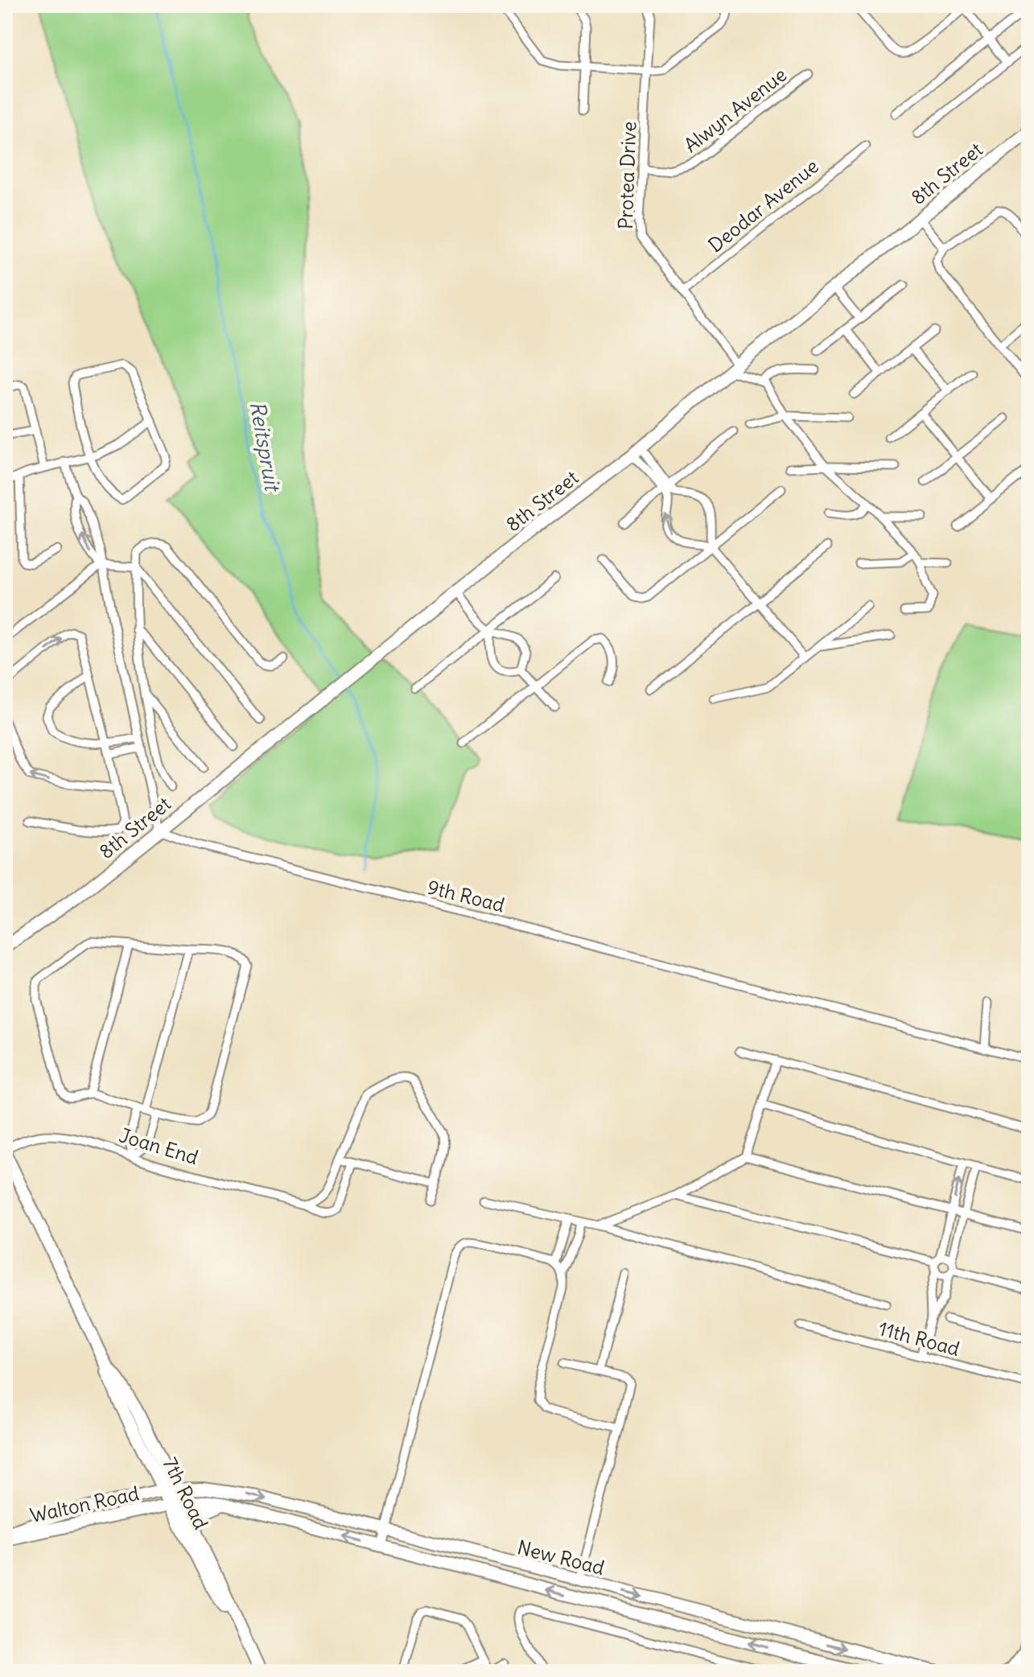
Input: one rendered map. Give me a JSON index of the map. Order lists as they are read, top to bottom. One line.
{"streets":{"street":["Alwyn Avenue","8th Street","Protea Drive","Deodar Avenue","9th Road","Joan End","11th Road","7th Road","Walton Road","New Road"]},"crossings":[["Alwyn Avenue","Protea Drive"],["8th Street","Protea Drive"],["8th Street","9th Road"],["Protea Drive","Deodar Avenue"],["Joan End","7th Road"],["7th Road","Walton Road"],["7th Road","New Road"],["Walton Road","New Road"]],"water":["Reitspruit"]}
